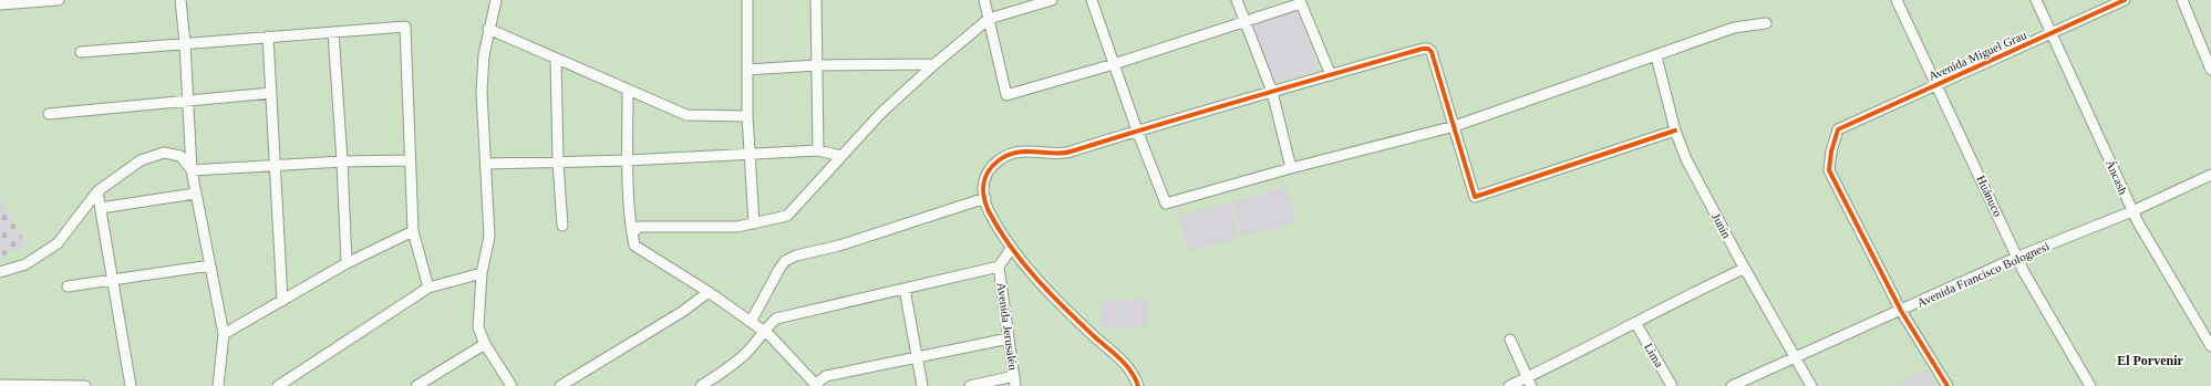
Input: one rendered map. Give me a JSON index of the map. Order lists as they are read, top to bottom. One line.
{"streets":{"street":["Avenida Miguel Grau","Áncash","Huánuco","Junín","Avenida Francisco Bolognesi","Avenida Jerusalén","Lima"]},"crossings":[["Avenida Miguel Grau","Áncash"],["Avenida Miguel Grau","Huánuco"],["Avenida Miguel Grau","Avenida Francisco Bolognesi"],["Áncash","Avenida Francisco Bolognesi"],["Huánuco","Avenida Francisco Bolognesi"],["Junín","Avenida Francisco Bolognesi"]],"districts":["El Porvenir"]}
